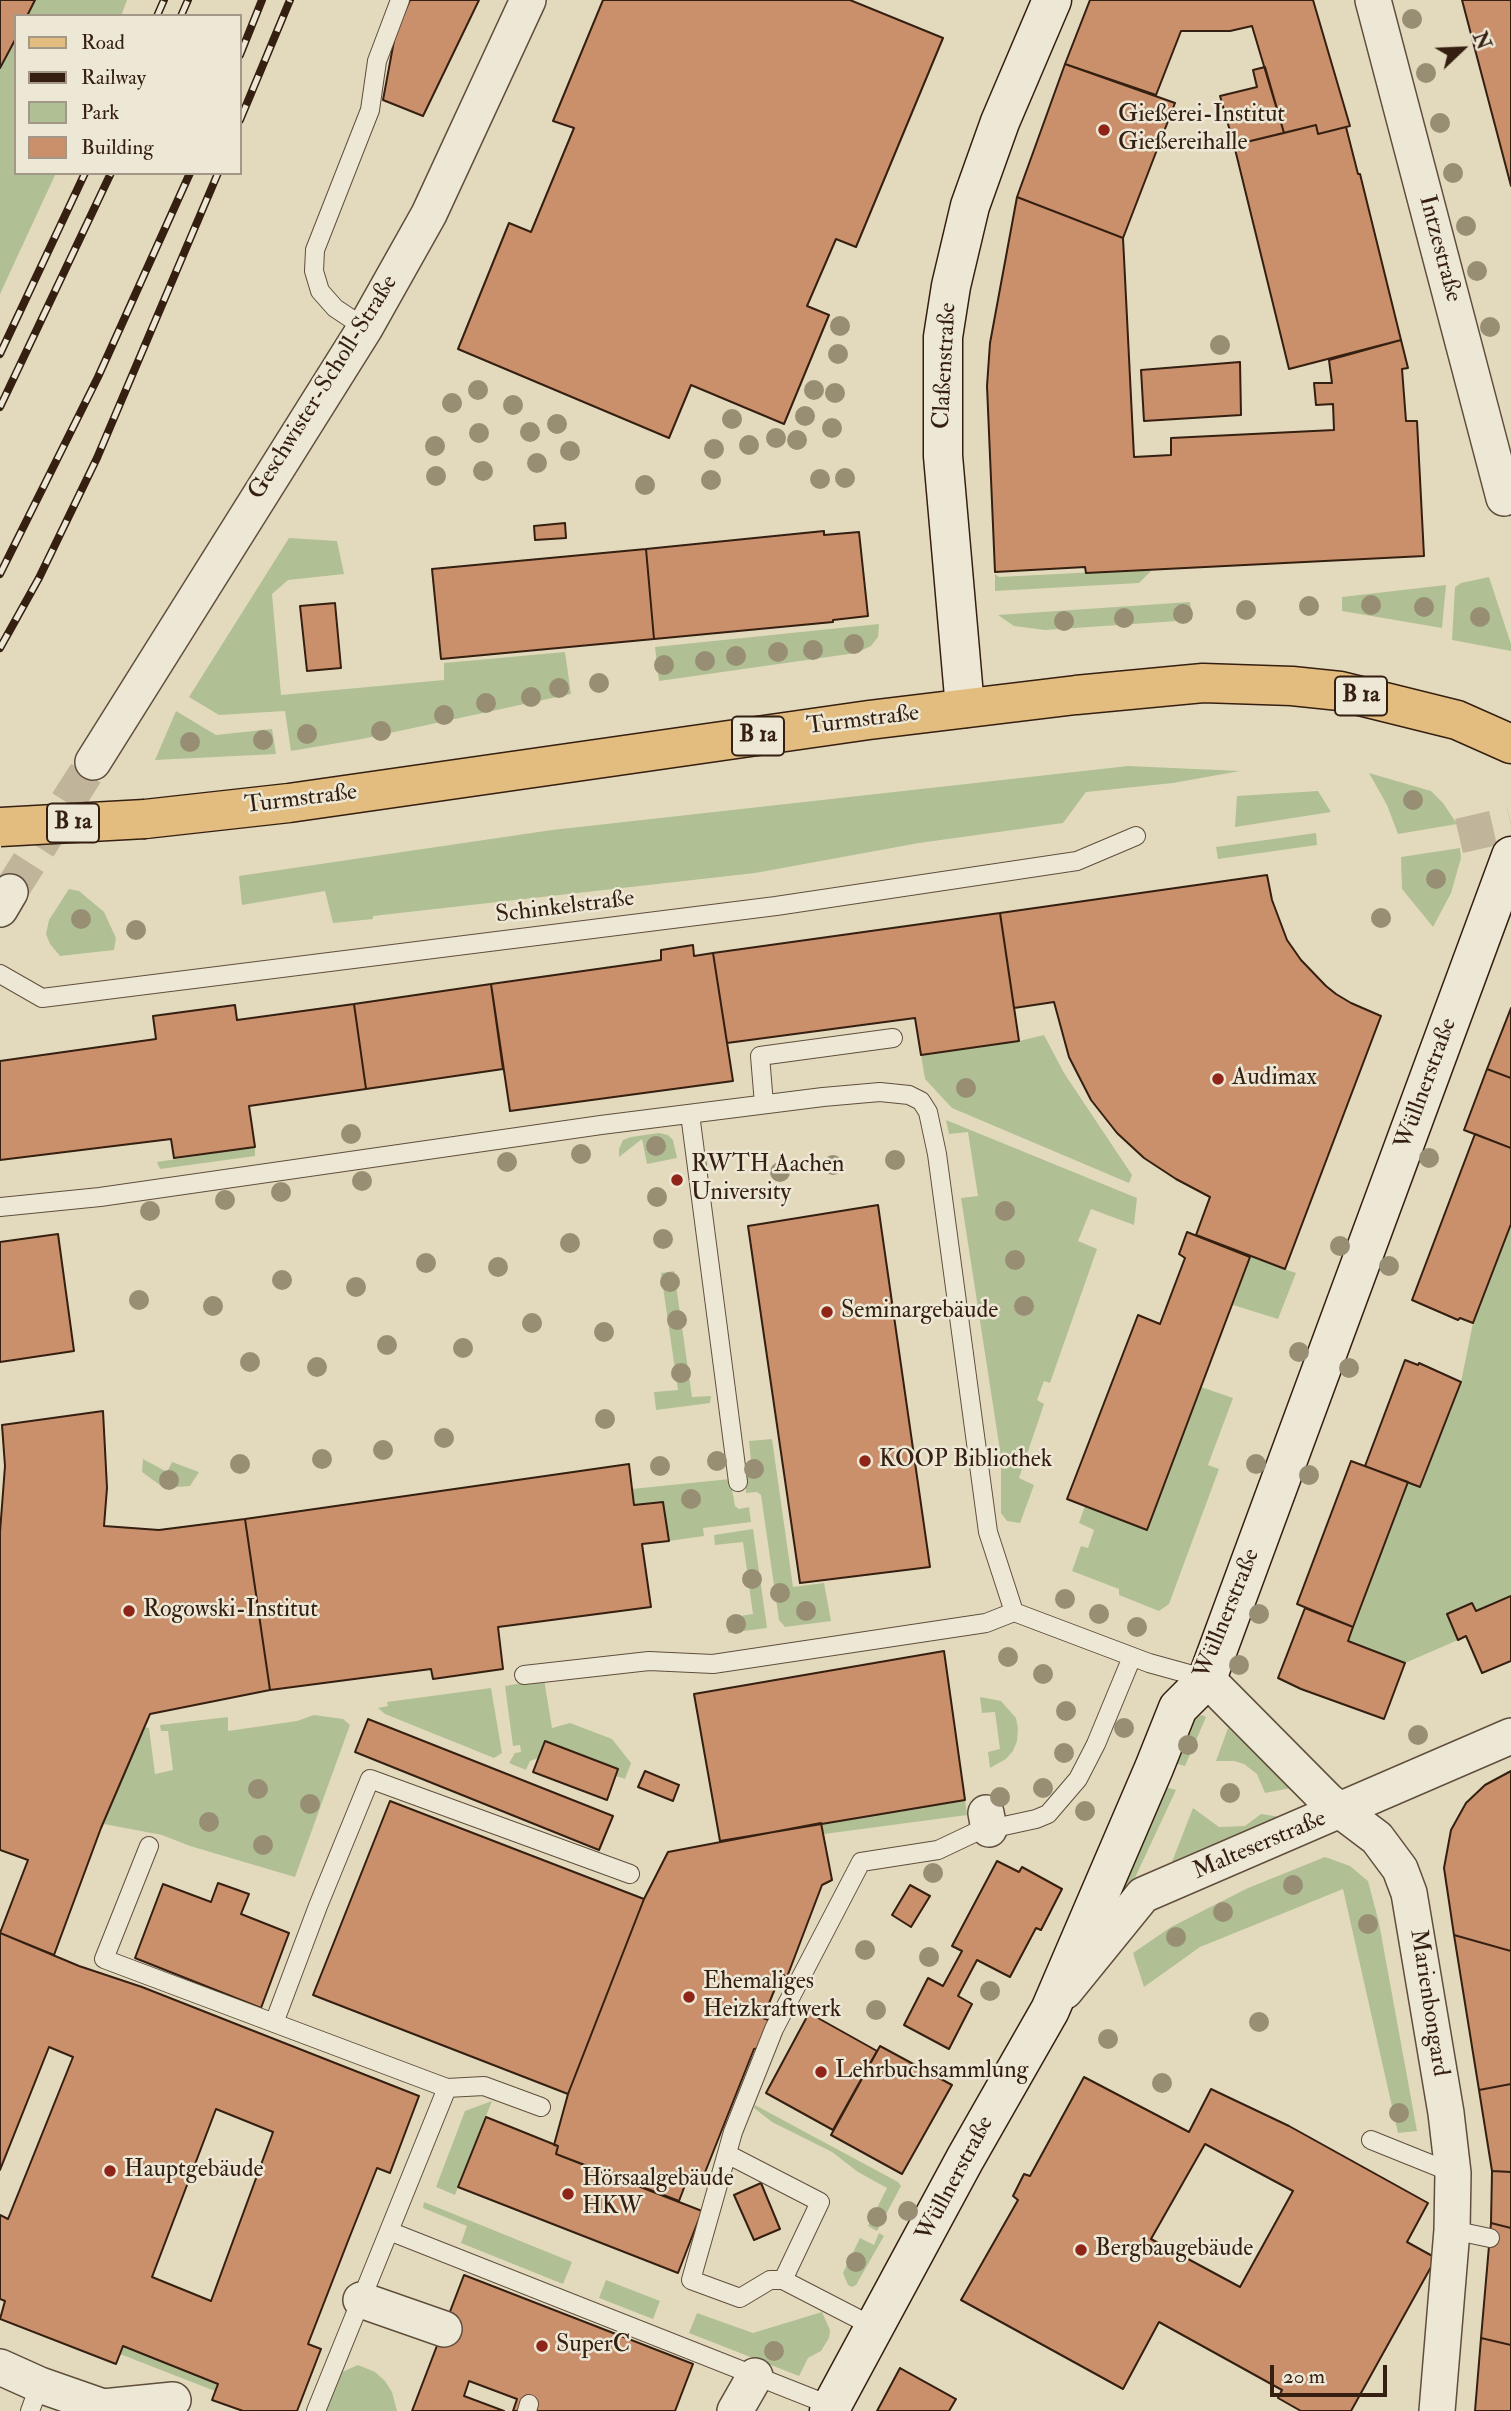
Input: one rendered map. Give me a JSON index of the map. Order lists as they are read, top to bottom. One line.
{"streets":{"main road":["B 1a","Turmstraße"],"street":["Intzestraße","Claßenstraße","Geschwister-Scholl-Straße","Wüllnerstraße","Malteserstraße","Marienbongard"],"lane":["Schinkelstraße"]},"crossings":[["Claßenstraße","Turmstraße"],["Wüllnerstraße","Malteserstraße"],["Wüllnerstraße","Marienbongard"],["Malteserstraße","Marienbongard"]],"places":["Gießerei-Institut Gießereihalle","Audimax","RWTH Aachen University","Seminargebäude","KOOP Bibliothek","Rogowski-Institut","Ehemaliges Heizkraftwerk","Lehrbuchsammlung","Hauptgebäude","Hörsaalgebäude HKW","Bergbaugebäude","SuperC"],"legend":["Road","Railway","Park","Building"],"scale_bar":"20 m","north":"top right"}
